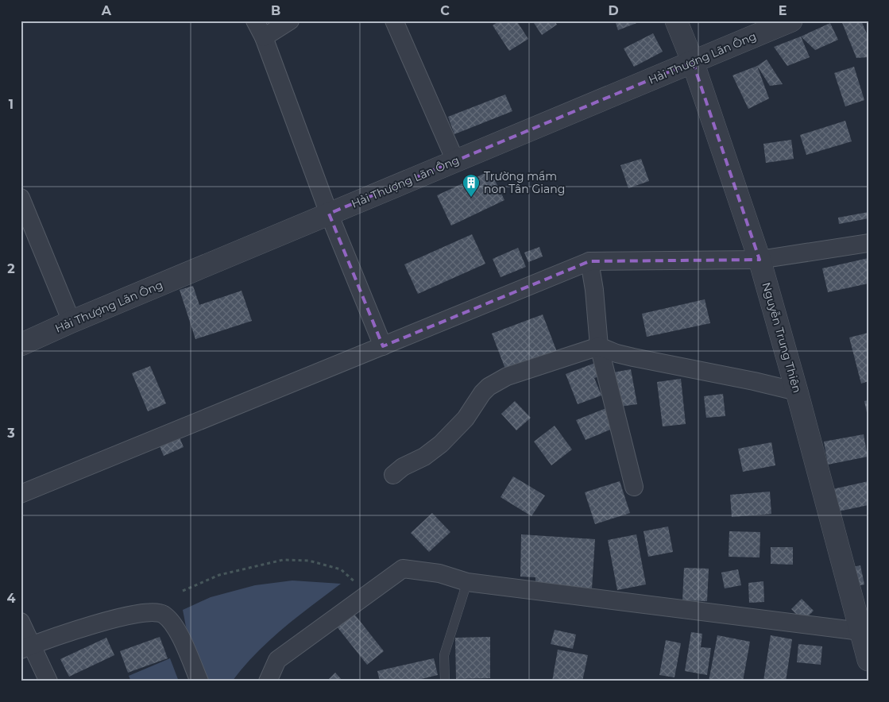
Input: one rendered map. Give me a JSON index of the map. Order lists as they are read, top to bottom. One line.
{"streets":{"street":["Hải Thượng Lãn Ông","Nguyễn Trung Thiên"]},"crossings":[["Hải Thượng Lãn Ông","Nguyễn Trung Thiên"]],"places":{"building":["Trường mầm non Tân Giang"]},"grid":{"columns":["A","B","C","D","E"],"rows":["1","2","3","4"]}}
